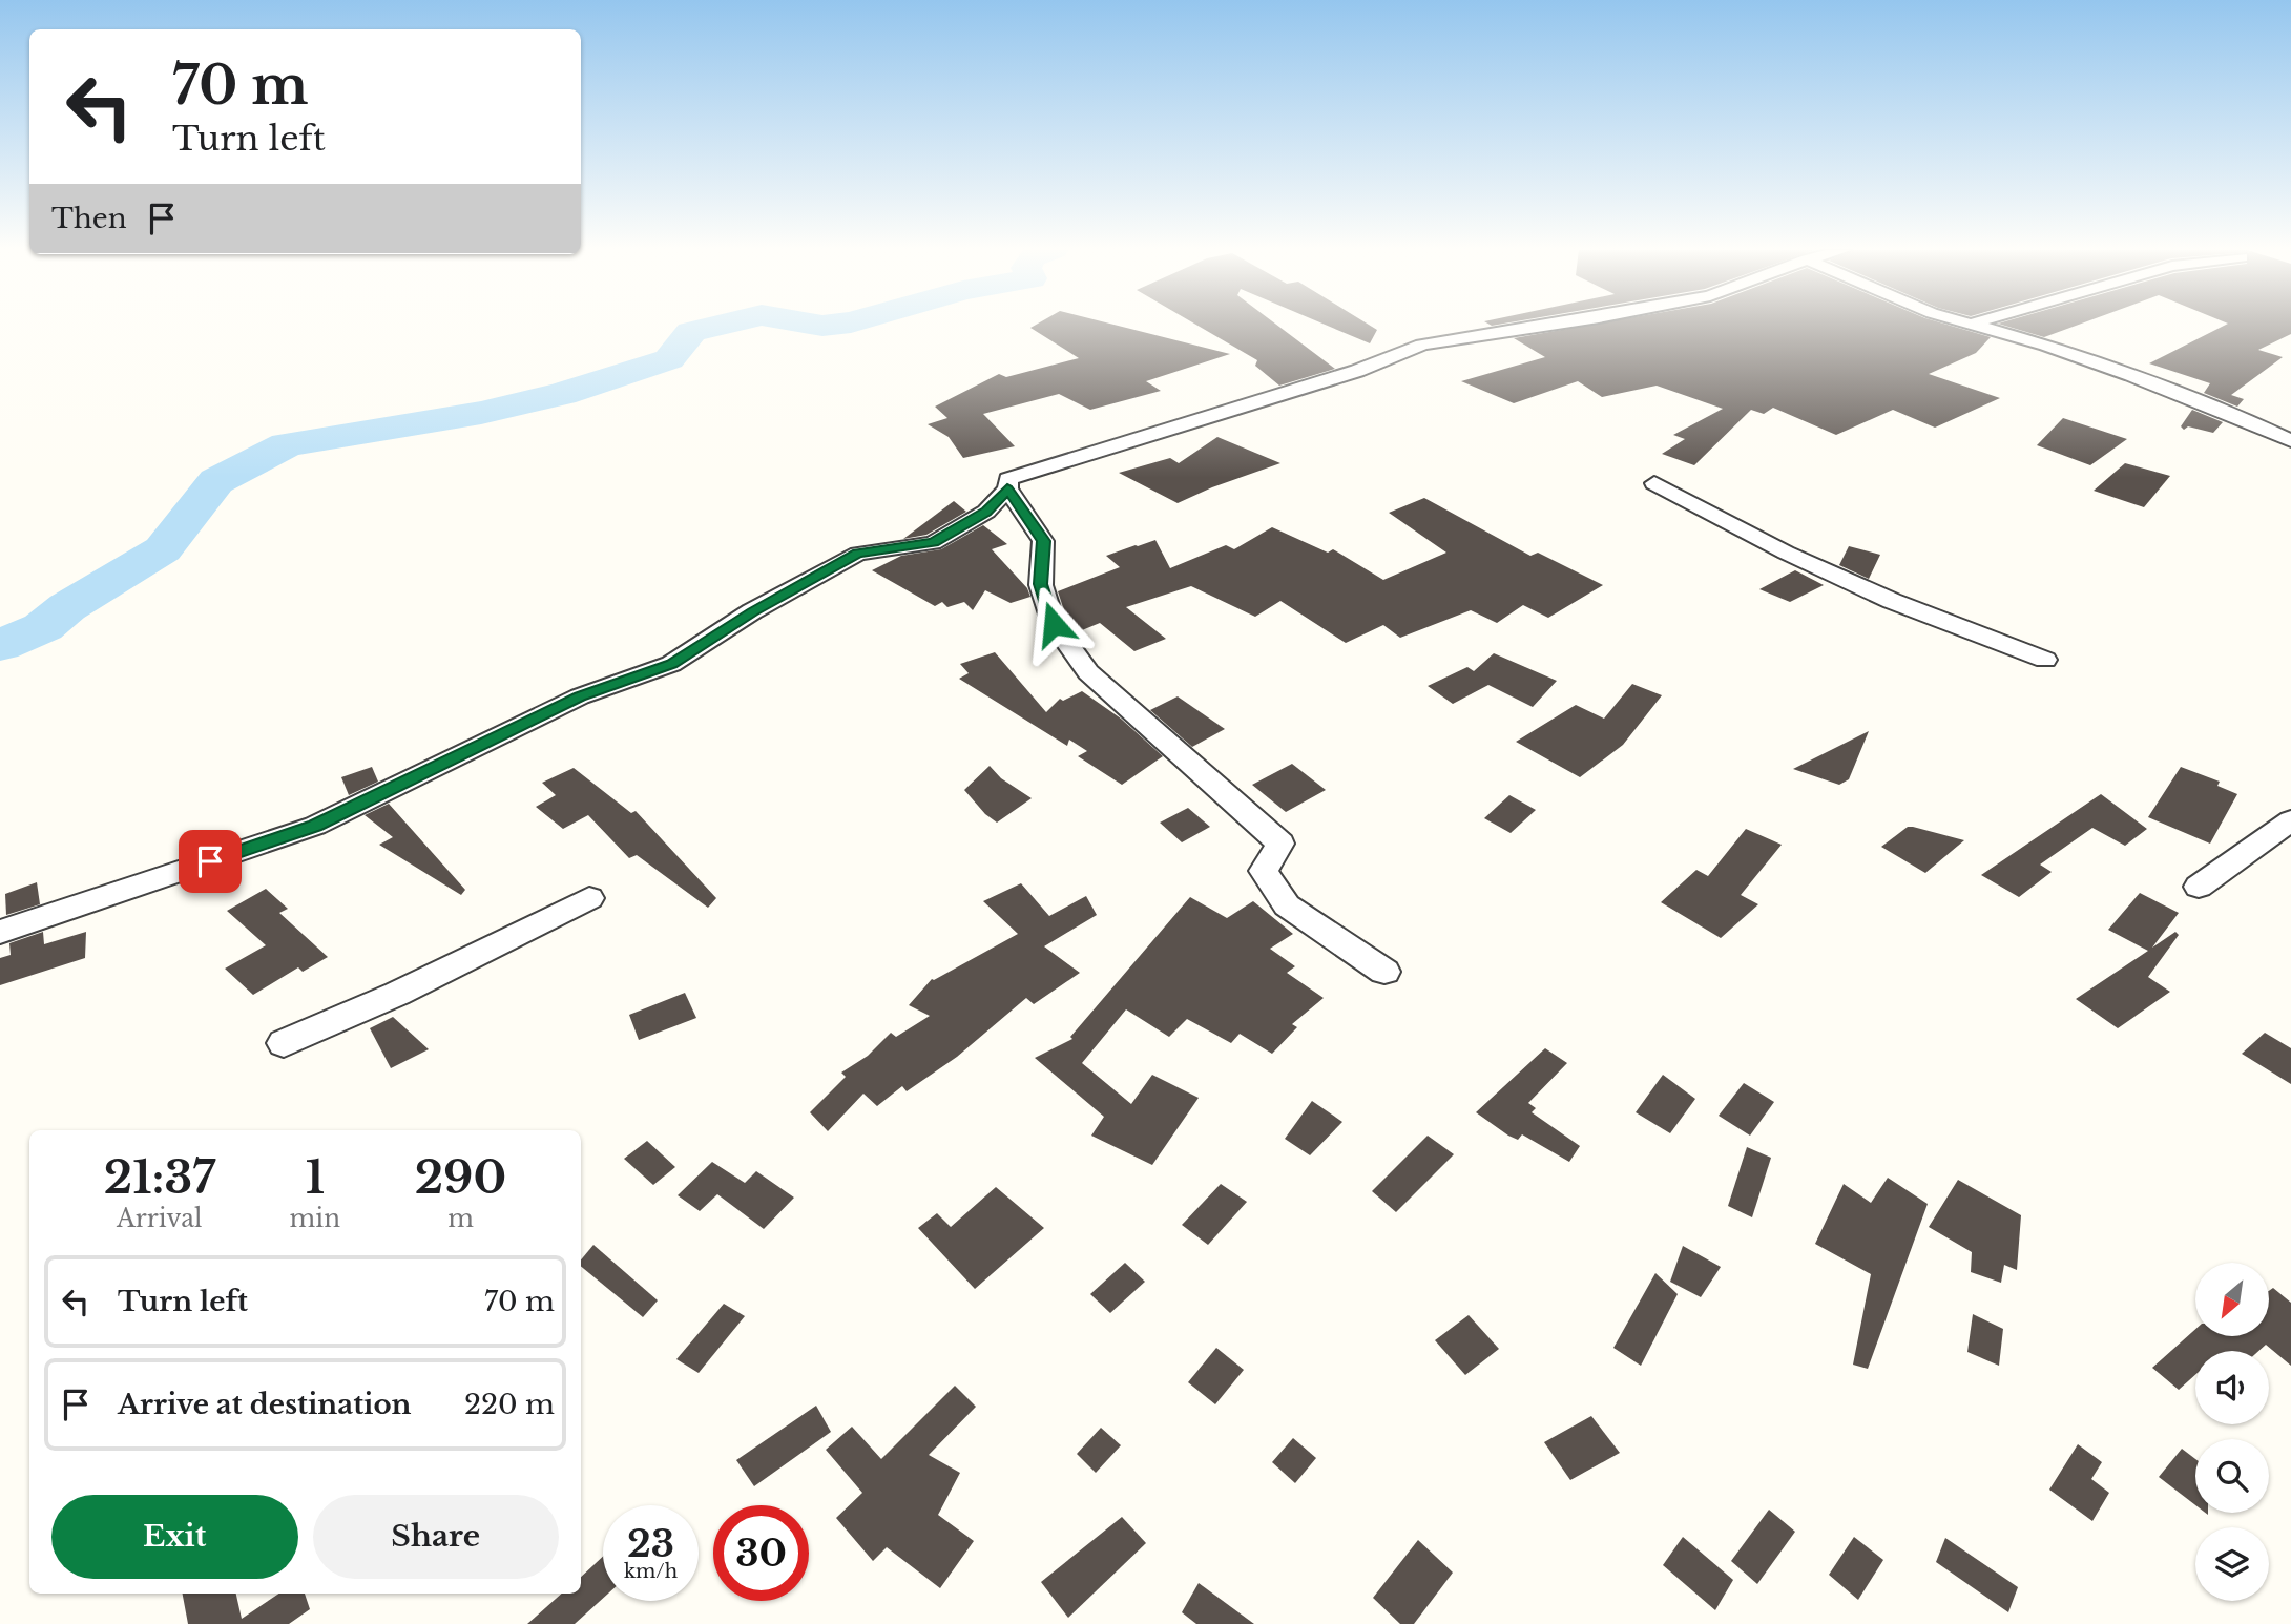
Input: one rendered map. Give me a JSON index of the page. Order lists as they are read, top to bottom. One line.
{"north":"bottom left","page":{"turn":["70 m","Turn left"],"then":"Then","eta":["21:37","Arrival","1","min","290","m"],"list":[{"name":"Turn left","value":"70 m"},{"name":"Arrive at destination","value":"220 m"}],"buttons":["Exit","Share"],"speed":"23 km/h","limit":"30"}}
